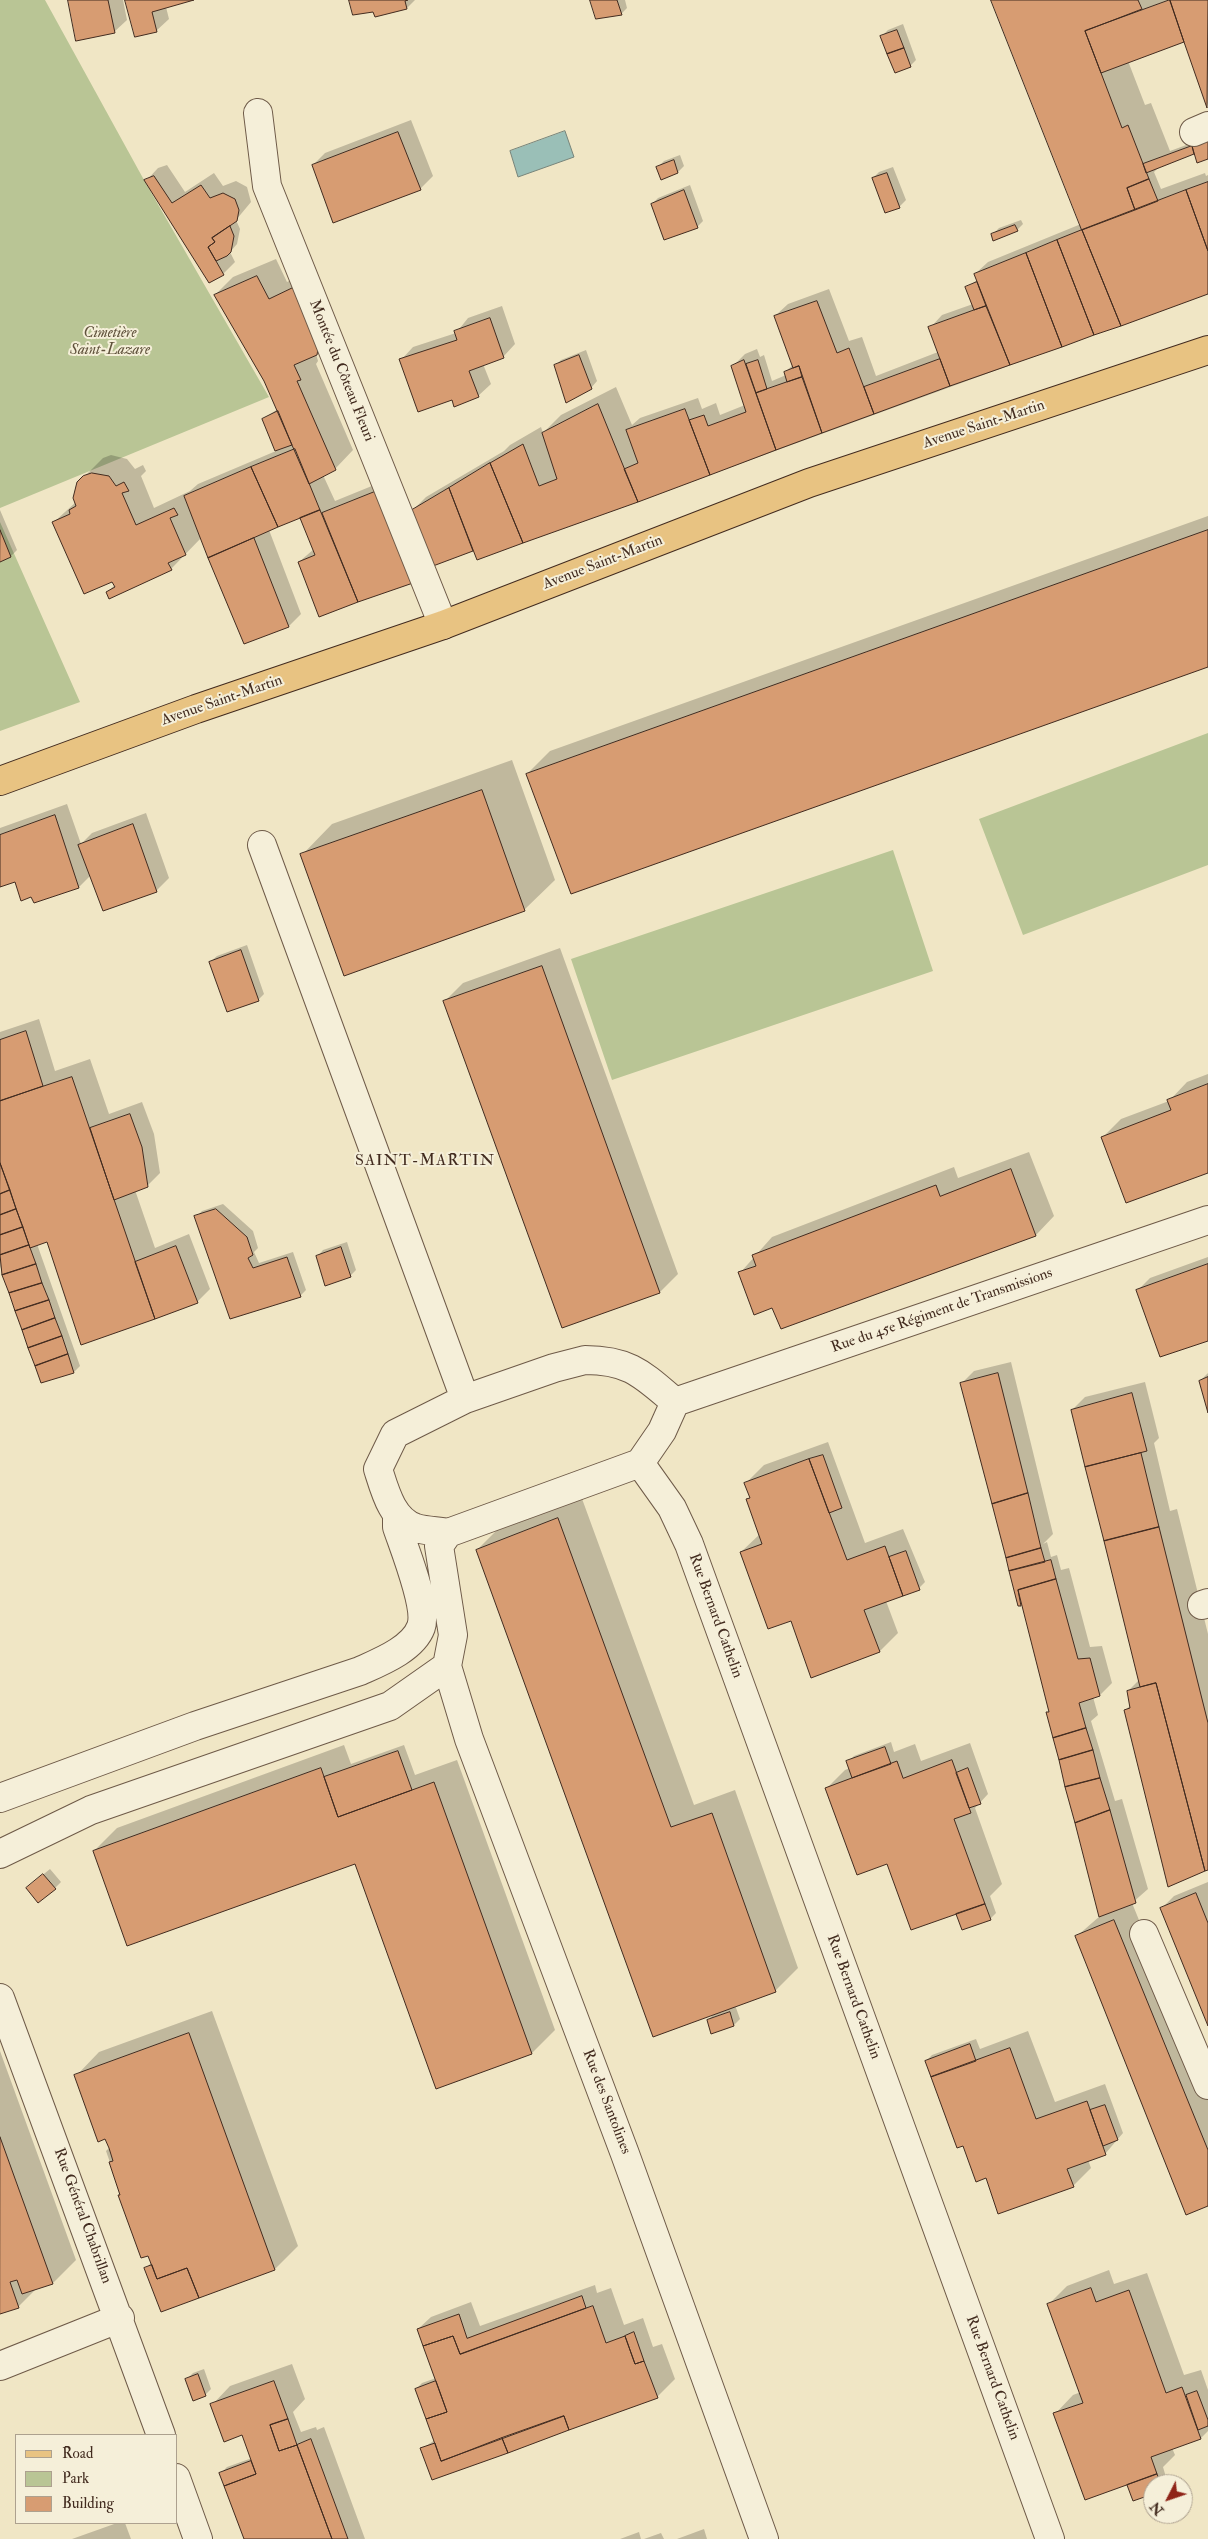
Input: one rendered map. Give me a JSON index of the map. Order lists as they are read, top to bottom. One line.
{"streets":{"main road":["Avenue Saint-Martin"],"street":["Montée du Côteau Fleuri","Rue du 45e Régiment de Transmissions","Rue Bernard Cathelin","Rue des Santolines","Rue Général Chabrillan"]},"crossings":[["Montée du Côteau Fleuri","Avenue Saint-Martin"]],"districts":["SAINT-MARTIN"],"parks":["Cimetière Saint-Lazare"],"legend":["Road","Park","Building"],"north":"bottom left"}
